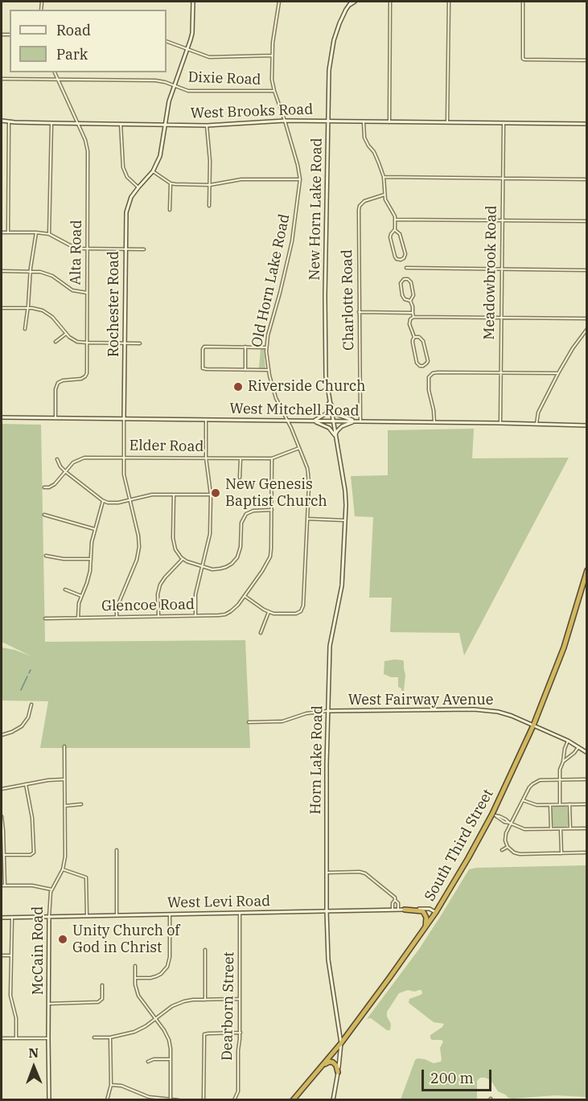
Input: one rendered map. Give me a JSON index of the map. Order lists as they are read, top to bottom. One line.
{"streets":{"highway":["South Third Street"],"street":["Dixie Road","West Brooks Road","New Horn Lake Road","Alta Road","Meadowbrook Road","Old Horn Lake Road","Charlotte Road","Rochester Road","West Mitchell Road","Elder Road","Glencoe Road","West Fairway Avenue","Horn Lake Road","West Levi Road","McCain Road","Dearborn Street"]},"crossings":[["Dixie Road","Alta Road"],["Dixie Road","Old Horn Lake Road"],["Dixie Road","Rochester Road"],["West Brooks Road","New Horn Lake Road"],["West Brooks Road","Alta Road"],["West Brooks Road","Meadowbrook Road"],["West Brooks Road","Old Horn Lake Road"],["West Brooks Road","Rochester Road"],["New Horn Lake Road","West Mitchell Road"],["New Horn Lake Road","Horn Lake Road"],["Alta Road","West Mitchell Road"],["Meadowbrook Road","West Mitchell Road"],["Old Horn Lake Road","West Mitchell Road"],["Old Horn Lake Road","Elder Road"],["Charlotte Road","West Mitchell Road"],["Rochester Road","West Mitchell Road"],["Rochester Road","Elder Road"],["Rochester Road","Glencoe Road"],["West Mitchell Road","Horn Lake Road"],["Elder Road","Glencoe Road"],["West Fairway Avenue","Horn Lake Road"],["West Fairway Avenue","South Third Street"],["Horn Lake Road","South Third Street"],["Horn Lake Road","West Levi Road"],["South Third Street","West Levi Road"],["West Levi Road","McCain Road"],["West Levi Road","Dearborn Street"]],"places":["Riverside Church","New Genesis Baptist Church","Unity Church of God in Christ"],"legend":["Road","Park"],"scale_bar":"200 m","north":"top"}
